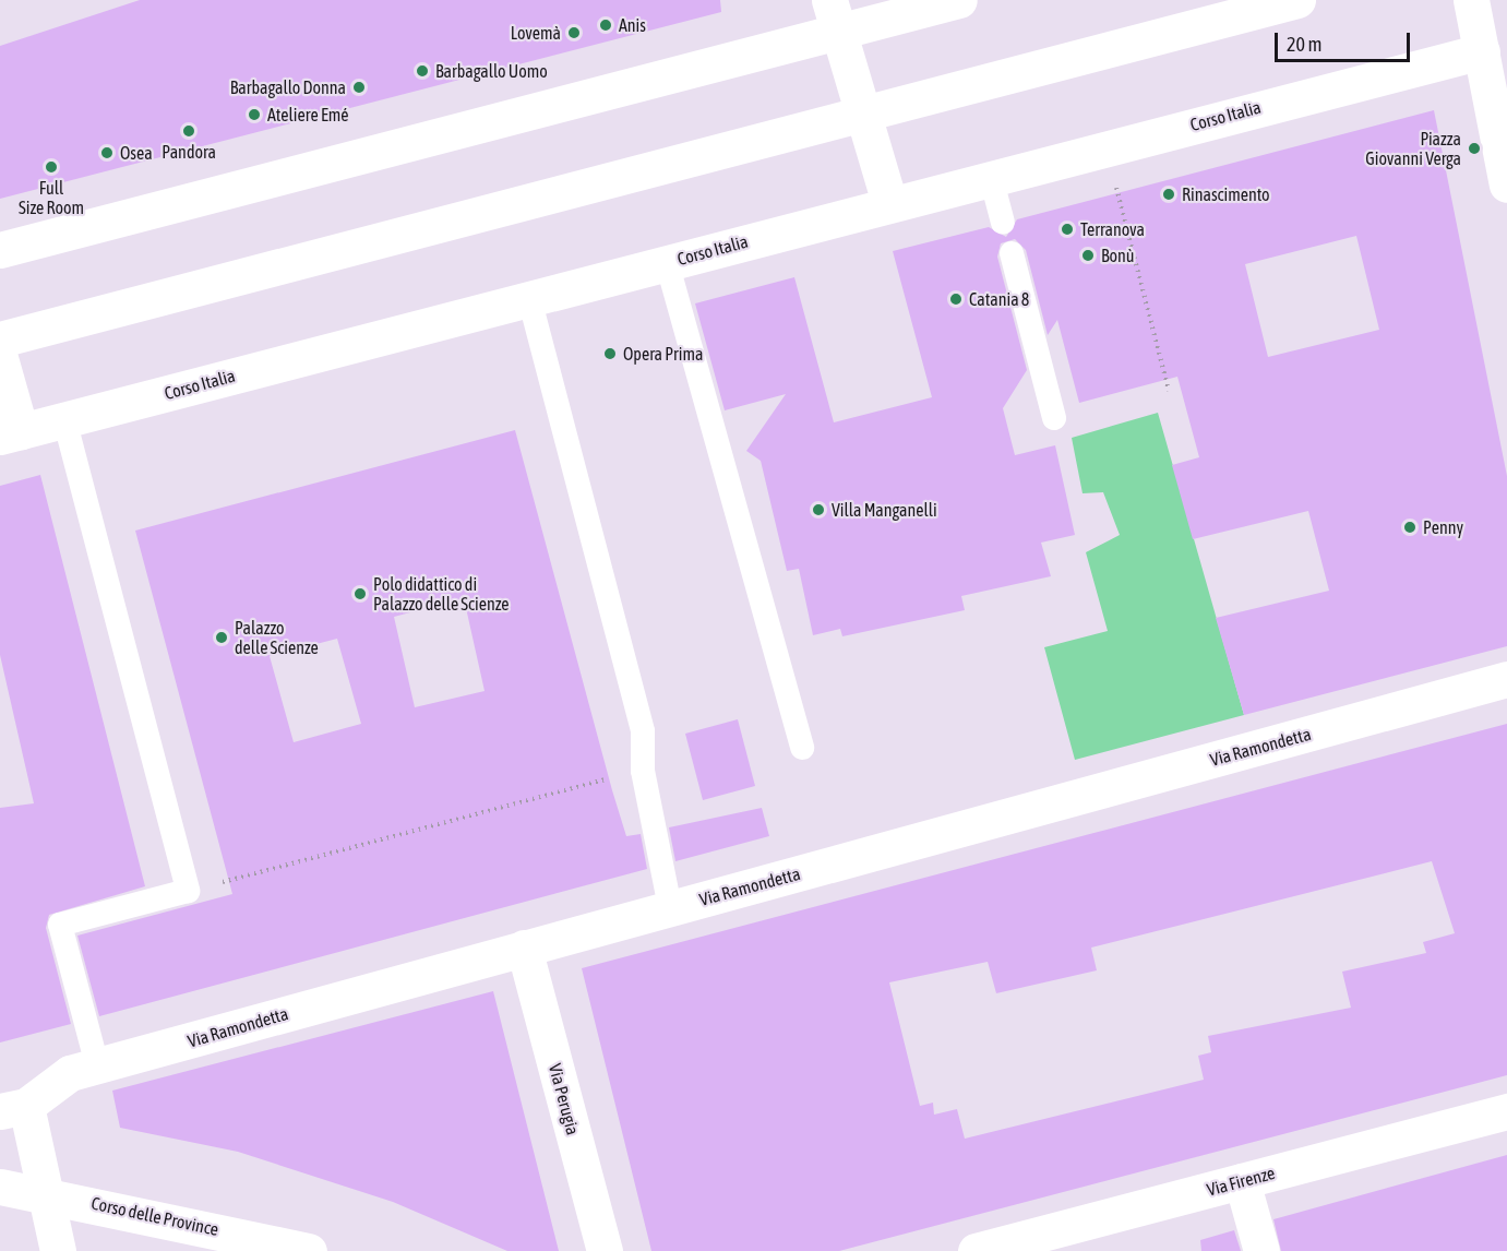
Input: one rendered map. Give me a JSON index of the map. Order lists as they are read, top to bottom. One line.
{"streets":{"street":["Corso Italia","Via Ramondetta","Via Perugia","Via Firenze","Corso delle Province"]},"crossings":[["Via Ramondetta","Via Perugia"]],"places":["Anis","Lovemà","Barbagallo Uomo","Barbagallo Donna","Ateliere Emé","Pandora","Piazza Giovanni Verga","Osea","Full Size Room","Rinascimento","Terranova","Bonù","Catania 8","Opera Prima","Villa Manganelli","Penny","Polo didattico di Palazzo delle Scienze","Palazzo delle Scienze"],"scale_bar":"20 m"}
